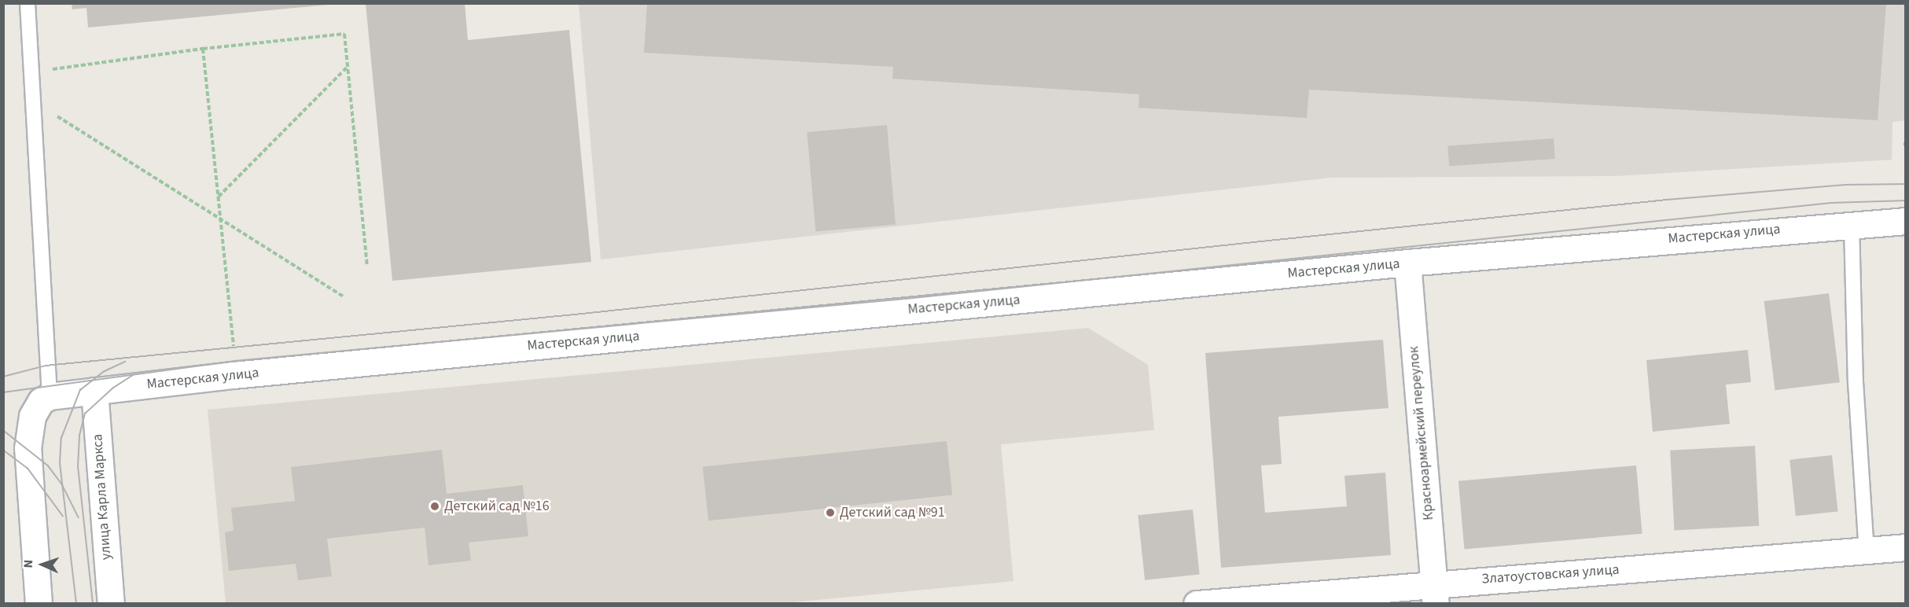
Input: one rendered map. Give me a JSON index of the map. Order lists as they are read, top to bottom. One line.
{"streets":{"main road":["Мастерская улица","Красноармейский переулок","улица Карла Маркса","Златоустовская улица"]},"crossings":[["Мастерская улица","Красноармейский переулок"],["Мастерская улица","улица Карла Маркса"],["Красноармейский переулок","Златоустовская улица"]],"places":["Детский сад №16","Детский сад №91"],"north":"left"}
